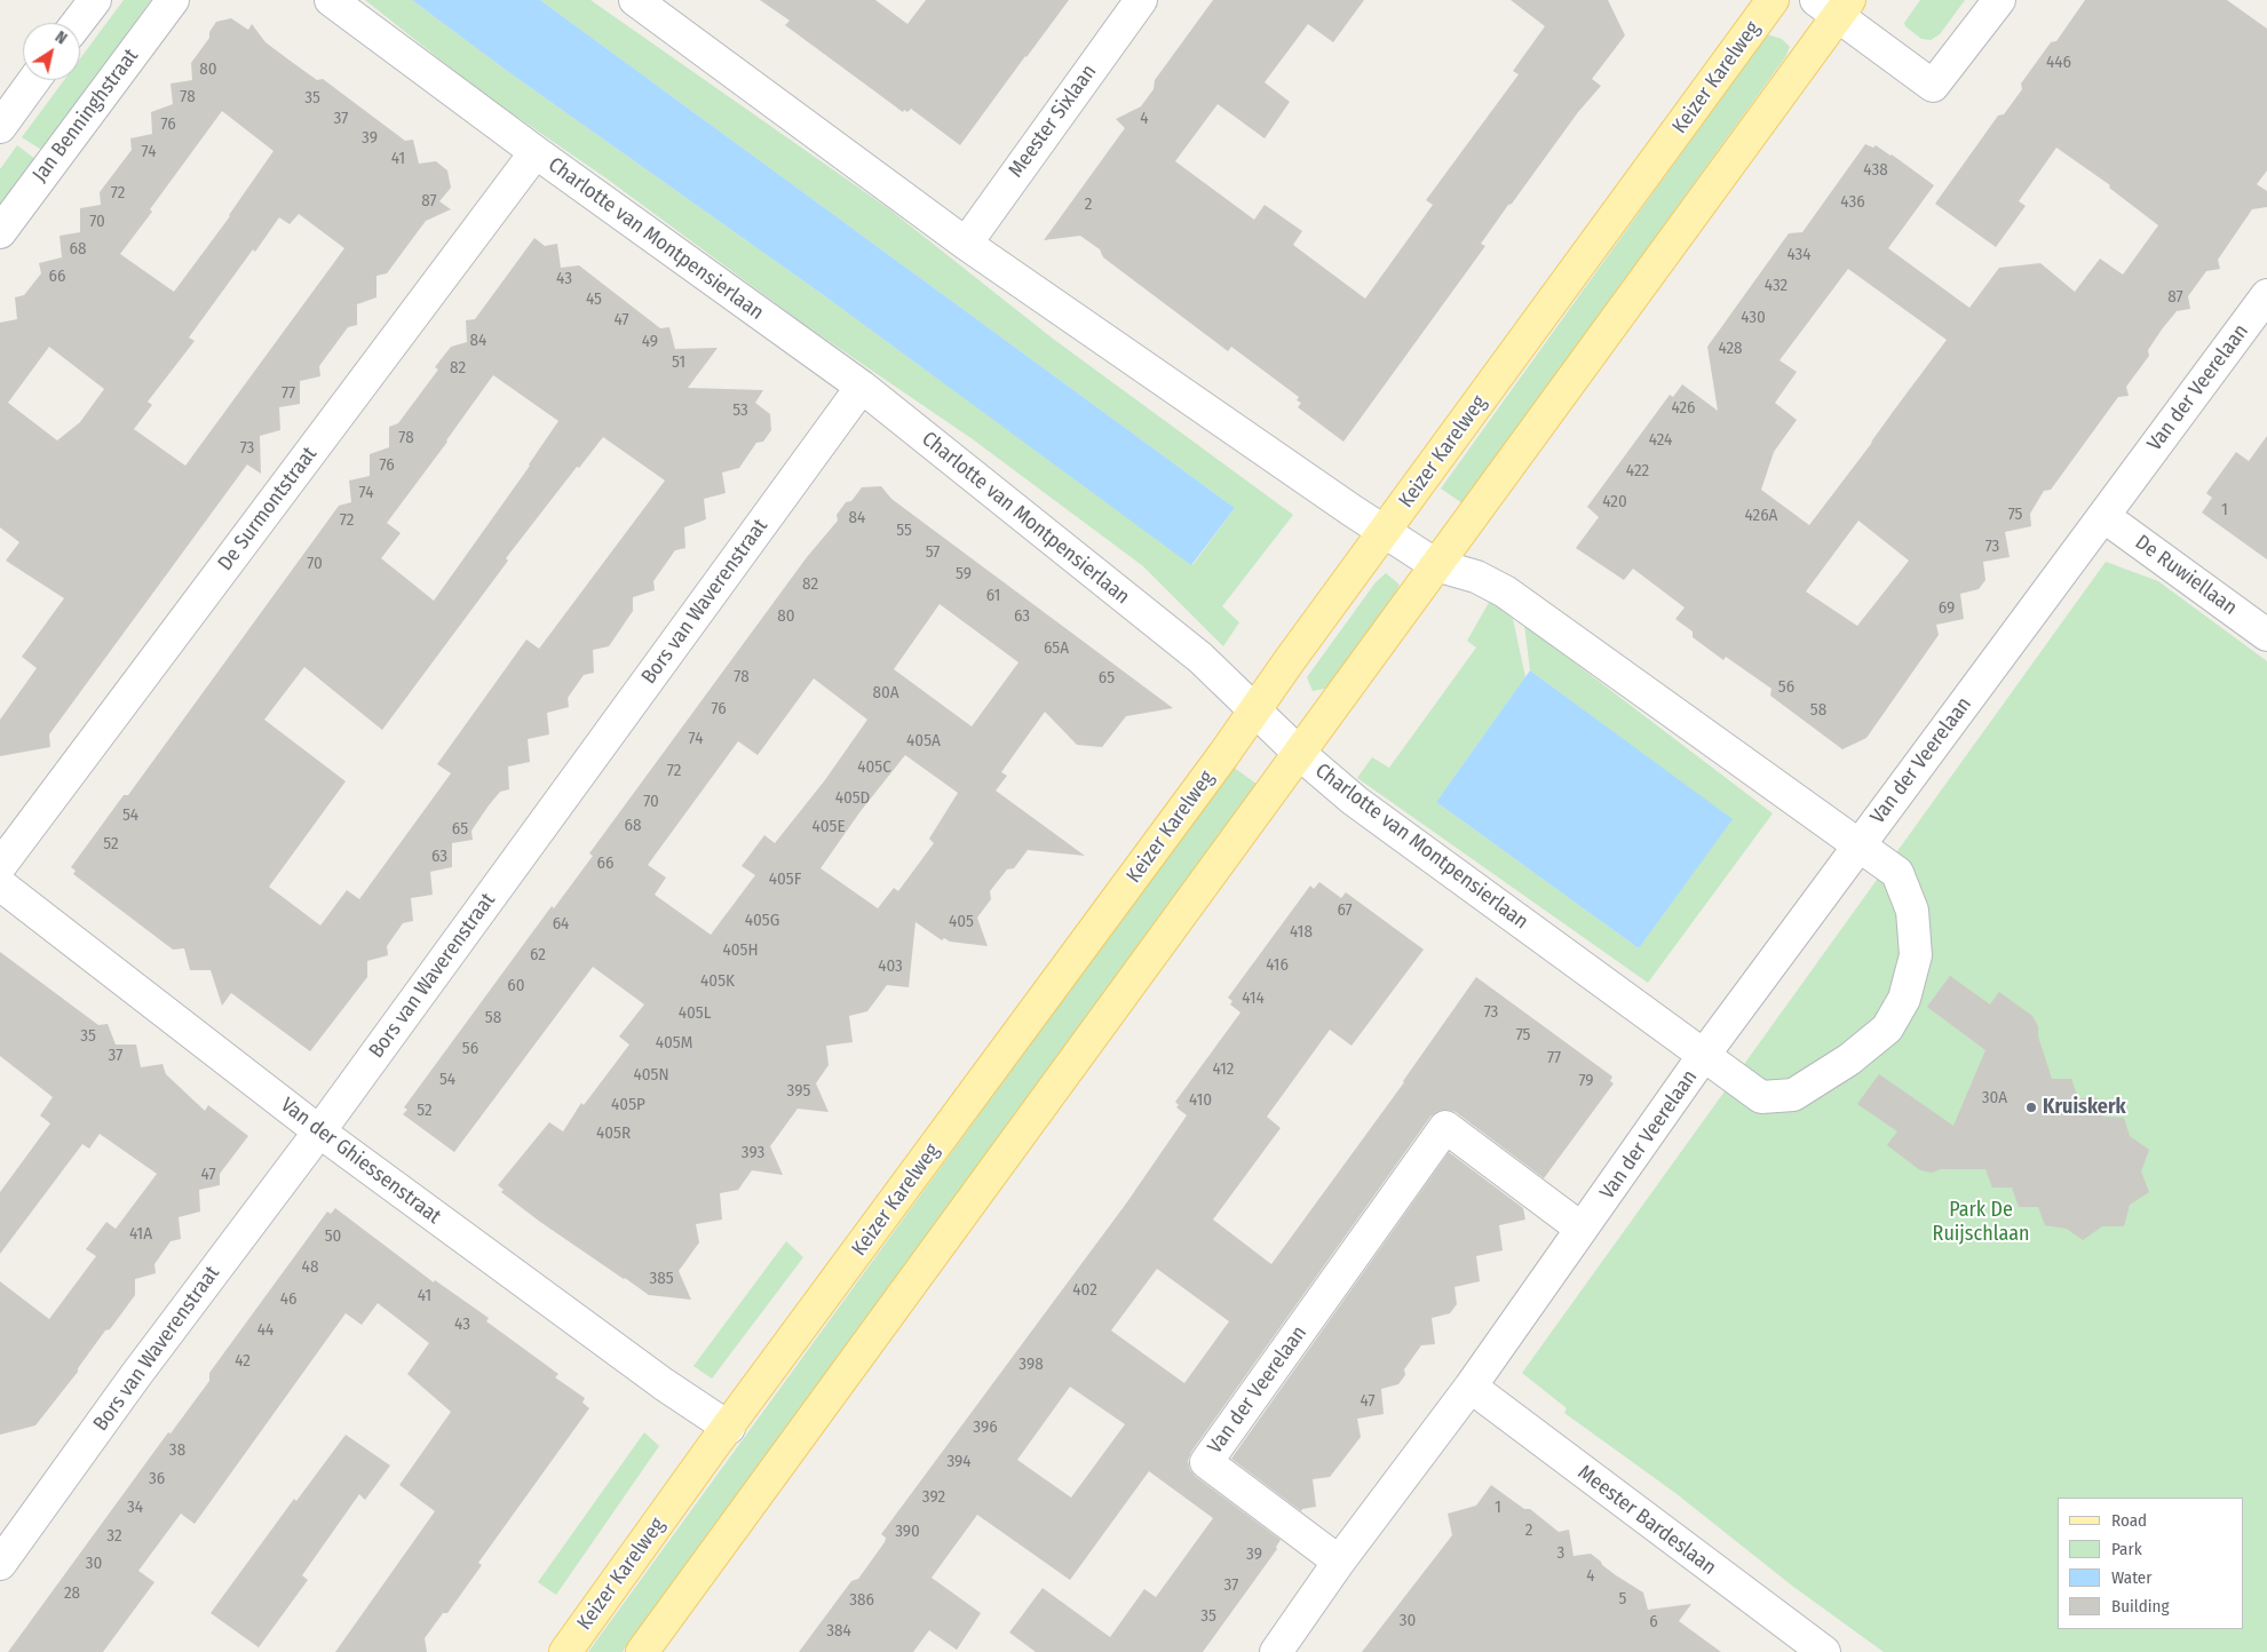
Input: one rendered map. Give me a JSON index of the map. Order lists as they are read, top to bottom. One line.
{"streets":{"main road":["Keizer Karelweg"],"street":["Jan Benninghstraat","Meester Sixlaan","Charlotte van Montpensierlaan","Van der Veerelaan","De Surmontstraat","De Ruwiellaan","Bors van Waverenstraat","Van der Ghiessenstraat","Meester Bardeslaan"]},"crossings":[["Keizer Karelweg","Charlotte van Montpensierlaan"],["Keizer Karelweg","Van der Ghiessenstraat"],["Charlotte van Montpensierlaan","Van der Veerelaan"],["Charlotte van Montpensierlaan","De Surmontstraat"],["Charlotte van Montpensierlaan","Bors van Waverenstraat"],["Van der Veerelaan","De Ruwiellaan"],["Van der Veerelaan","Meester Bardeslaan"],["Bors van Waverenstraat","Van der Ghiessenstraat"]],"parks":["Park De Ruijschlaan"],"places":["Kruiskerk"],"house_numbers":["446","80","78","35","37","4","76","39","74","41","438","72","87","436","2","70","68","434","66","43","432","87","45","430","47","84","49","428","51","82","77","426","53","78","424","73","76","422","74","420","1","75","426A","84","72","55","73","57","70","59","82","61","69","80","63","65A","78","65","56","80A","76","58","74","405A","405C","72","405D","70","54","68","405E","65","52","63","66","405F","67","405G","405","64","418","405H","62","416","403","405K","60","414","73","405L","58","75","35","405M","56","37","77","412","405N","54","79","395","30A","410","405P","52","405R","393","47","41A","50","48","385","402","41","46","43","44","42","398","47","396","38","394","36","392","34","1","2","390","32","3","39","30","4","37","28","5","386","35","30","6","384"],"legend":["Road","Park","Water","Building"],"north":"top right"}
